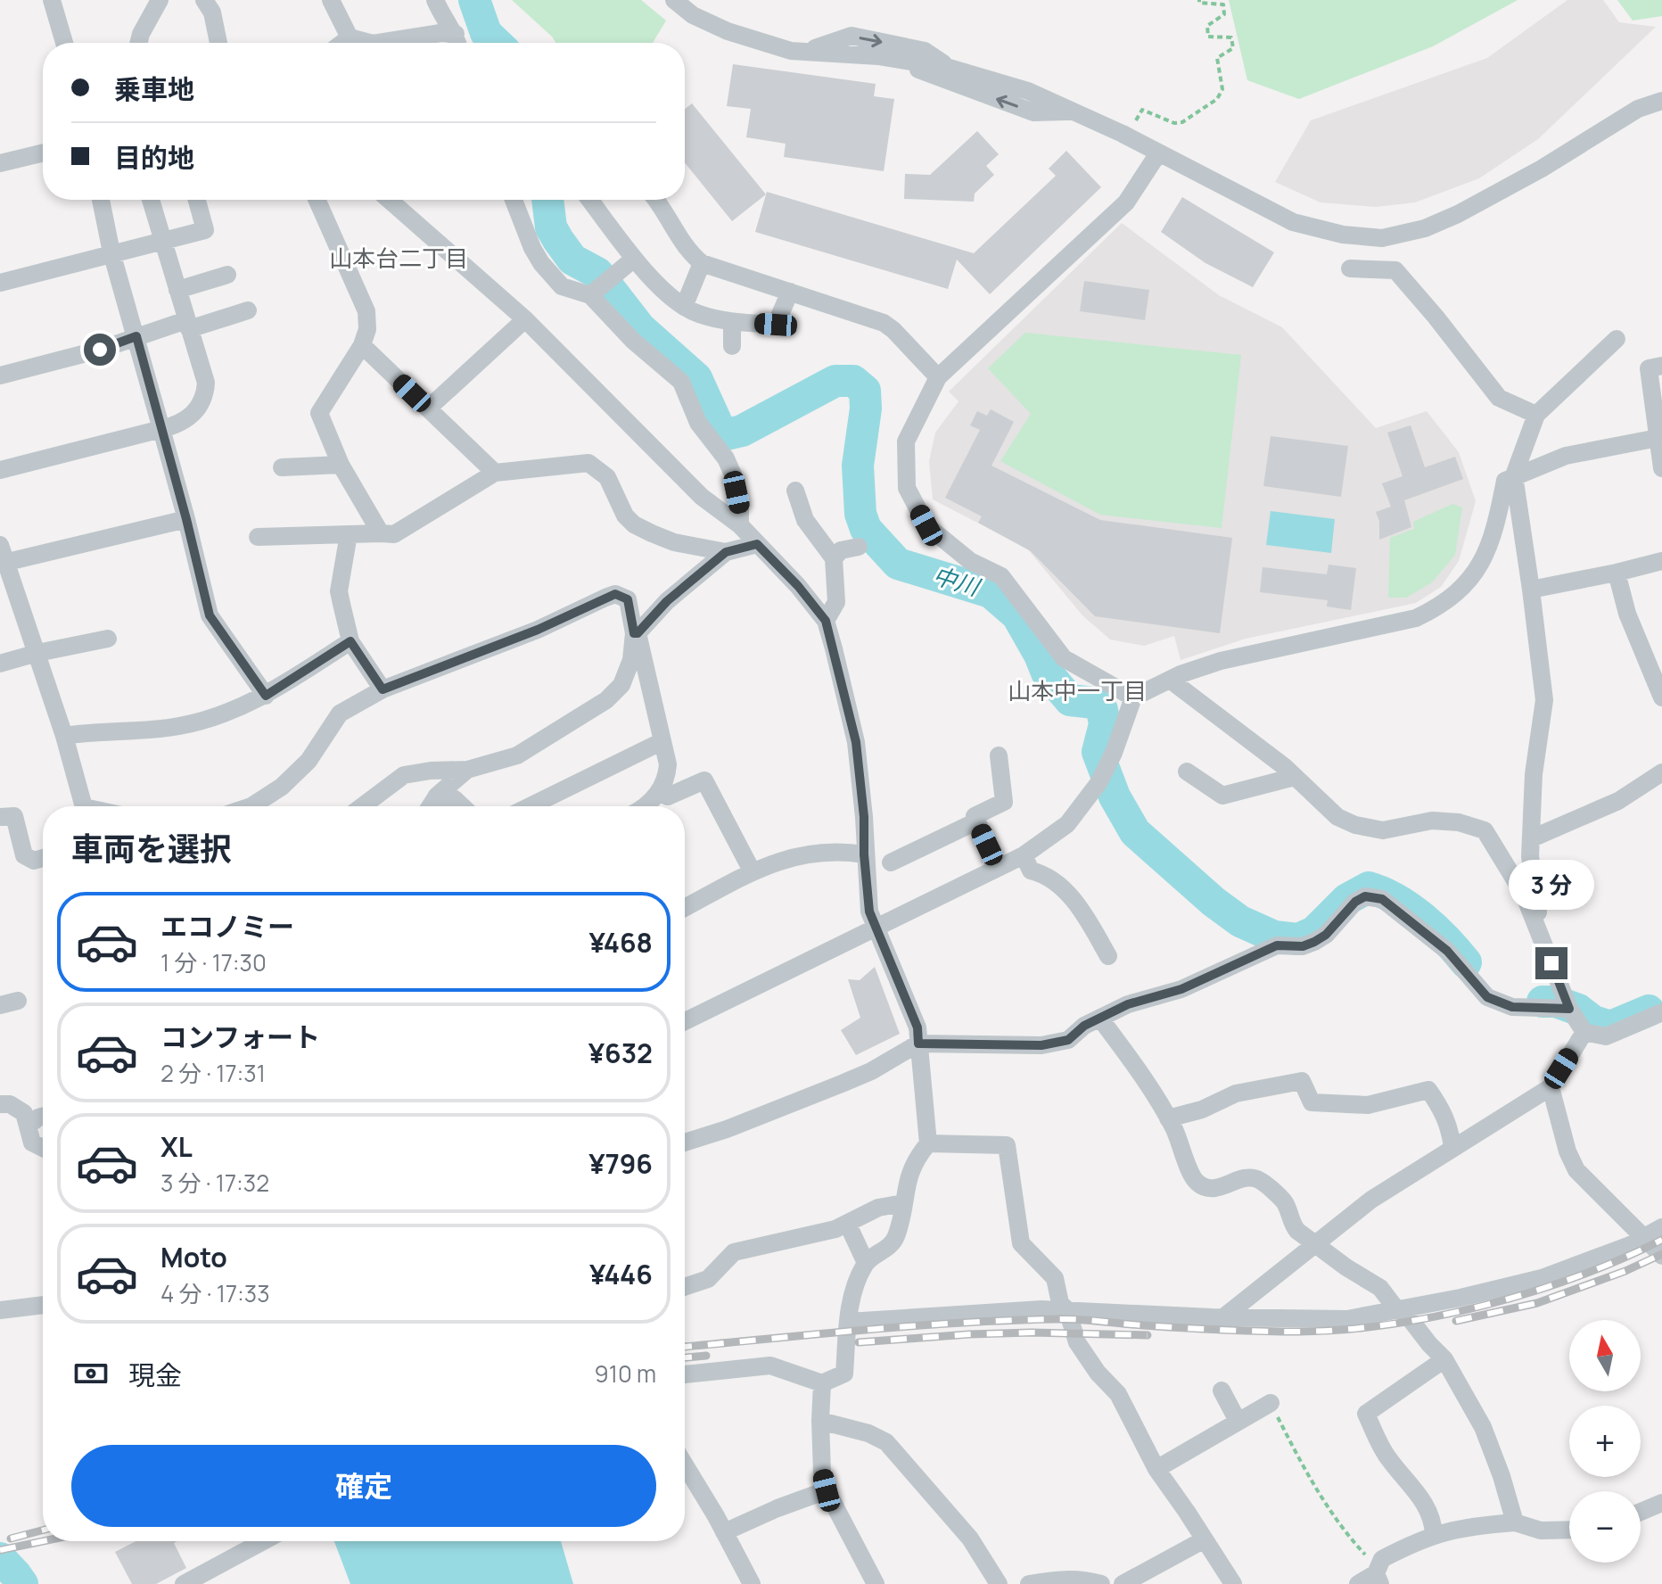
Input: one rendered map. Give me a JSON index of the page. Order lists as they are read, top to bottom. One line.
{"districts":["山本台二丁目","山本中一丁目"],"water":["中川"],"north":"top","page":{"banner":["乗車地","目的地"],"heading":"車両を選択","bubble":"3 分","list":[{"name":"エコノミー","note":"1 分 · 17:30","value":"¥468"},{"name":"コンフォート","note":"2 分 · 17:31","value":"¥632"},{"name":"XL","note":"3 分 · 17:32","value":"¥796"},{"name":"Moto","note":"4 分 · 17:33","value":"¥446"}],"map_buttons":["+","−"],"pay":["現金","910 m"],"buttons":"確定"}}
